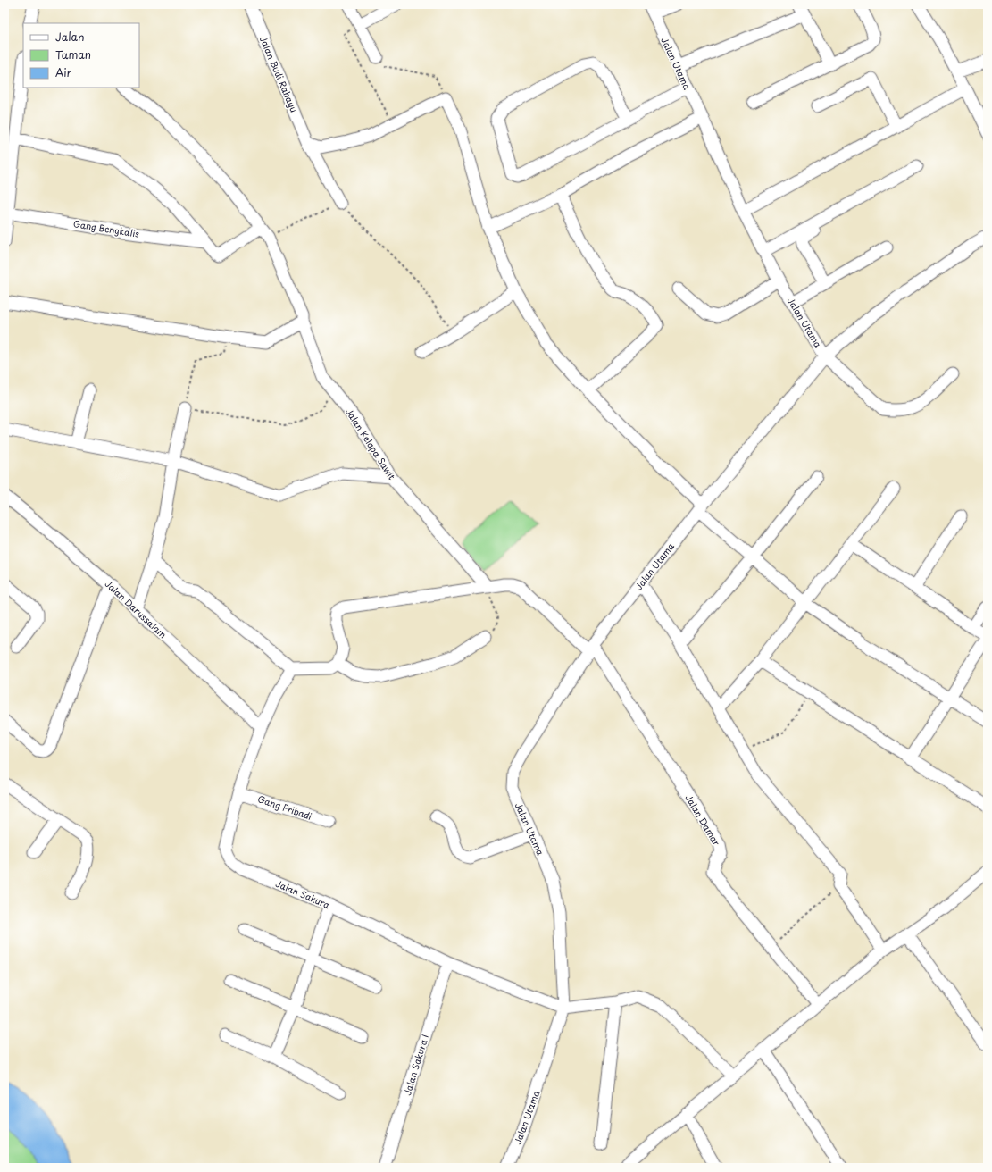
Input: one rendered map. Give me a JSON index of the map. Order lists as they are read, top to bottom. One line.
{"streets":{"street":["Jalan Utama","Jalan Budi Rahayu","Gang Bengkalis","Jalan Kelapa Sawit","Jalan Darussalam","Gang Pribadi","Jalan Damar","Jalan Sakura","Jalan Sakura I"]},"crossings":[["Jalan Utama","Jalan Damar"],["Jalan Utama","Jalan Sakura"],["Jalan Darussalam","Jalan Sakura"],["Gang Pribadi","Jalan Sakura"],["Jalan Sakura","Jalan Sakura I"]],"legend":["Jalan","Taman","Air"]}
